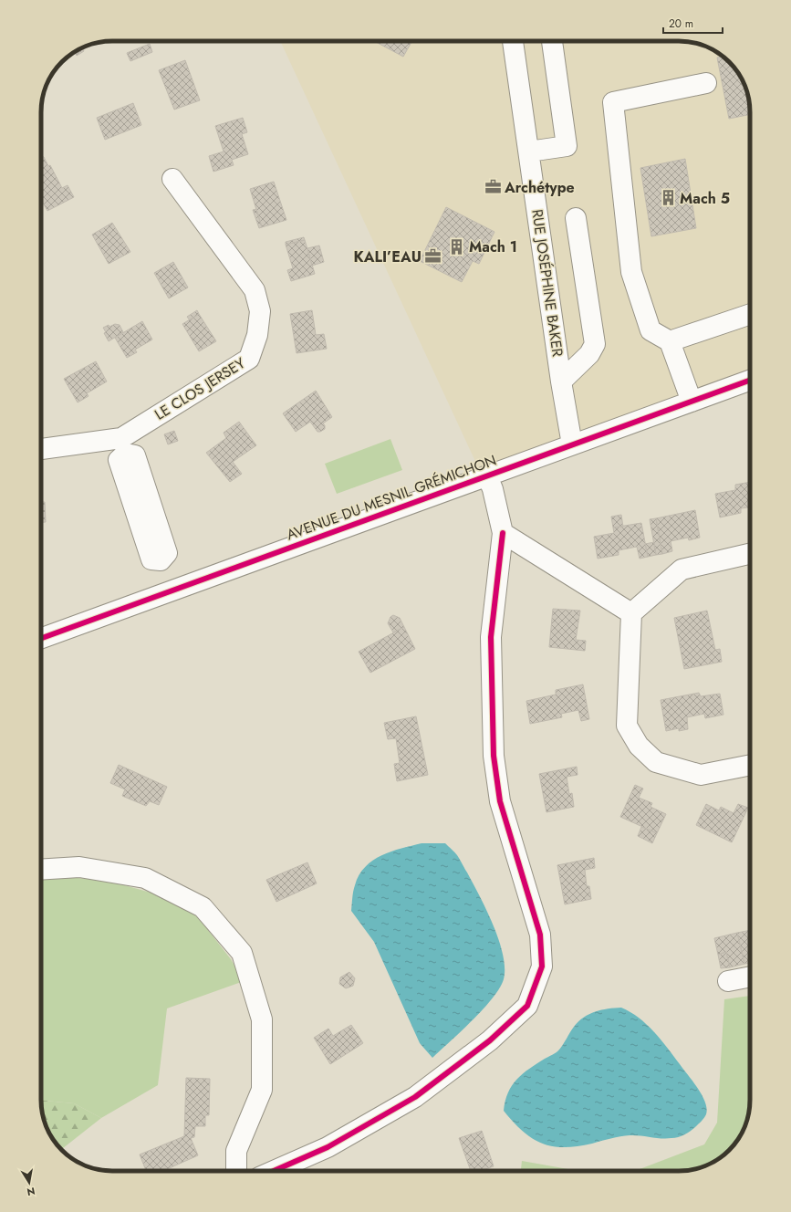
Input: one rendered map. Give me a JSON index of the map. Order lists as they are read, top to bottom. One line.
{"streets":{"street":["RUE JOSÉPHINE BAKER","LE CLOS JERSEY","AVENUE DU MESNIL GRÉMICHON"]},"crossings":[["RUE JOSÉPHINE BAKER","AVENUE DU MESNIL GRÉMICHON"]],"places":{"office":["Archétype","KALI’EAU"],"building":["Mach 5","Mach 1"]},"scale_bar":"20 m","north":"bottom"}
